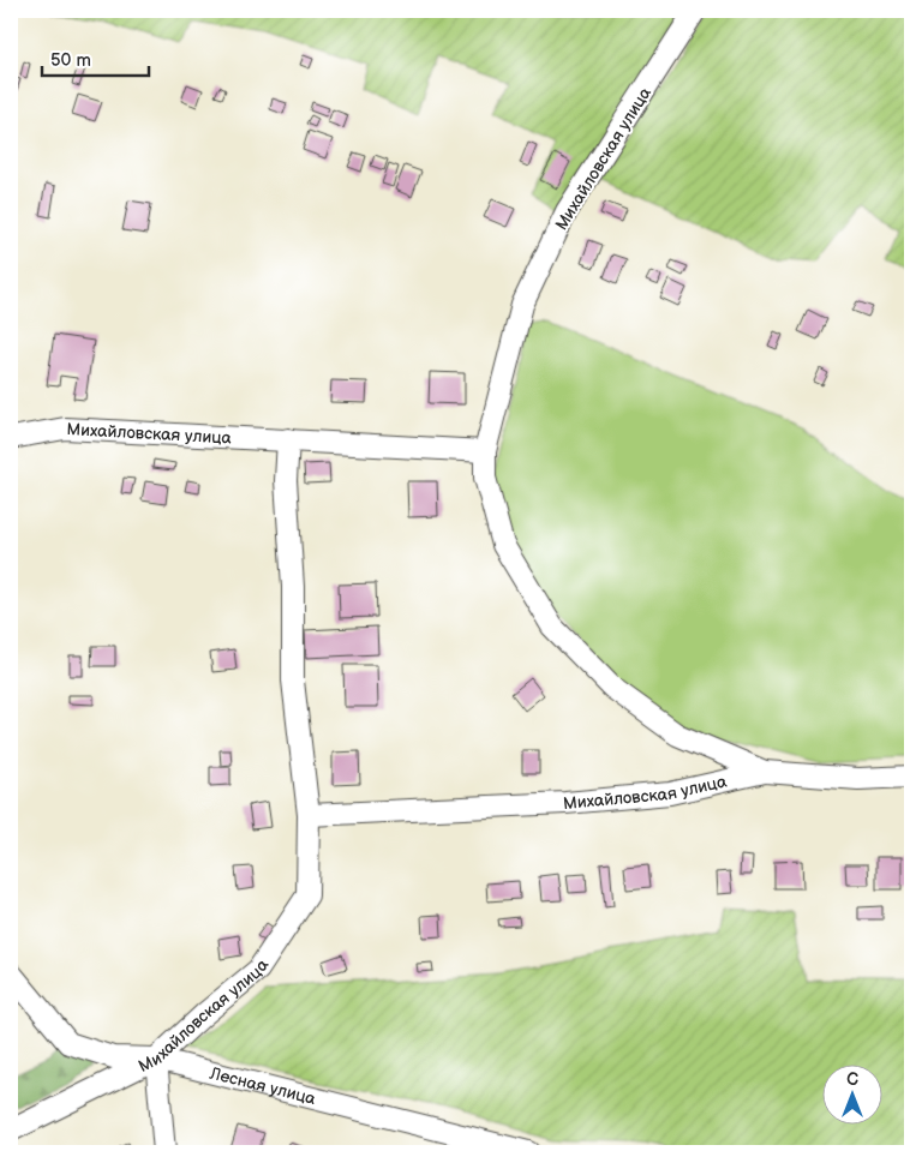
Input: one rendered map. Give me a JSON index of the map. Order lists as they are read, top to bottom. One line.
{"streets":{"street":["Михайловская улица","Лесная улица"]},"crossings":[["Михайловская улица","Лесная улица"]],"scale_bar":"50 m","north":"top"}
